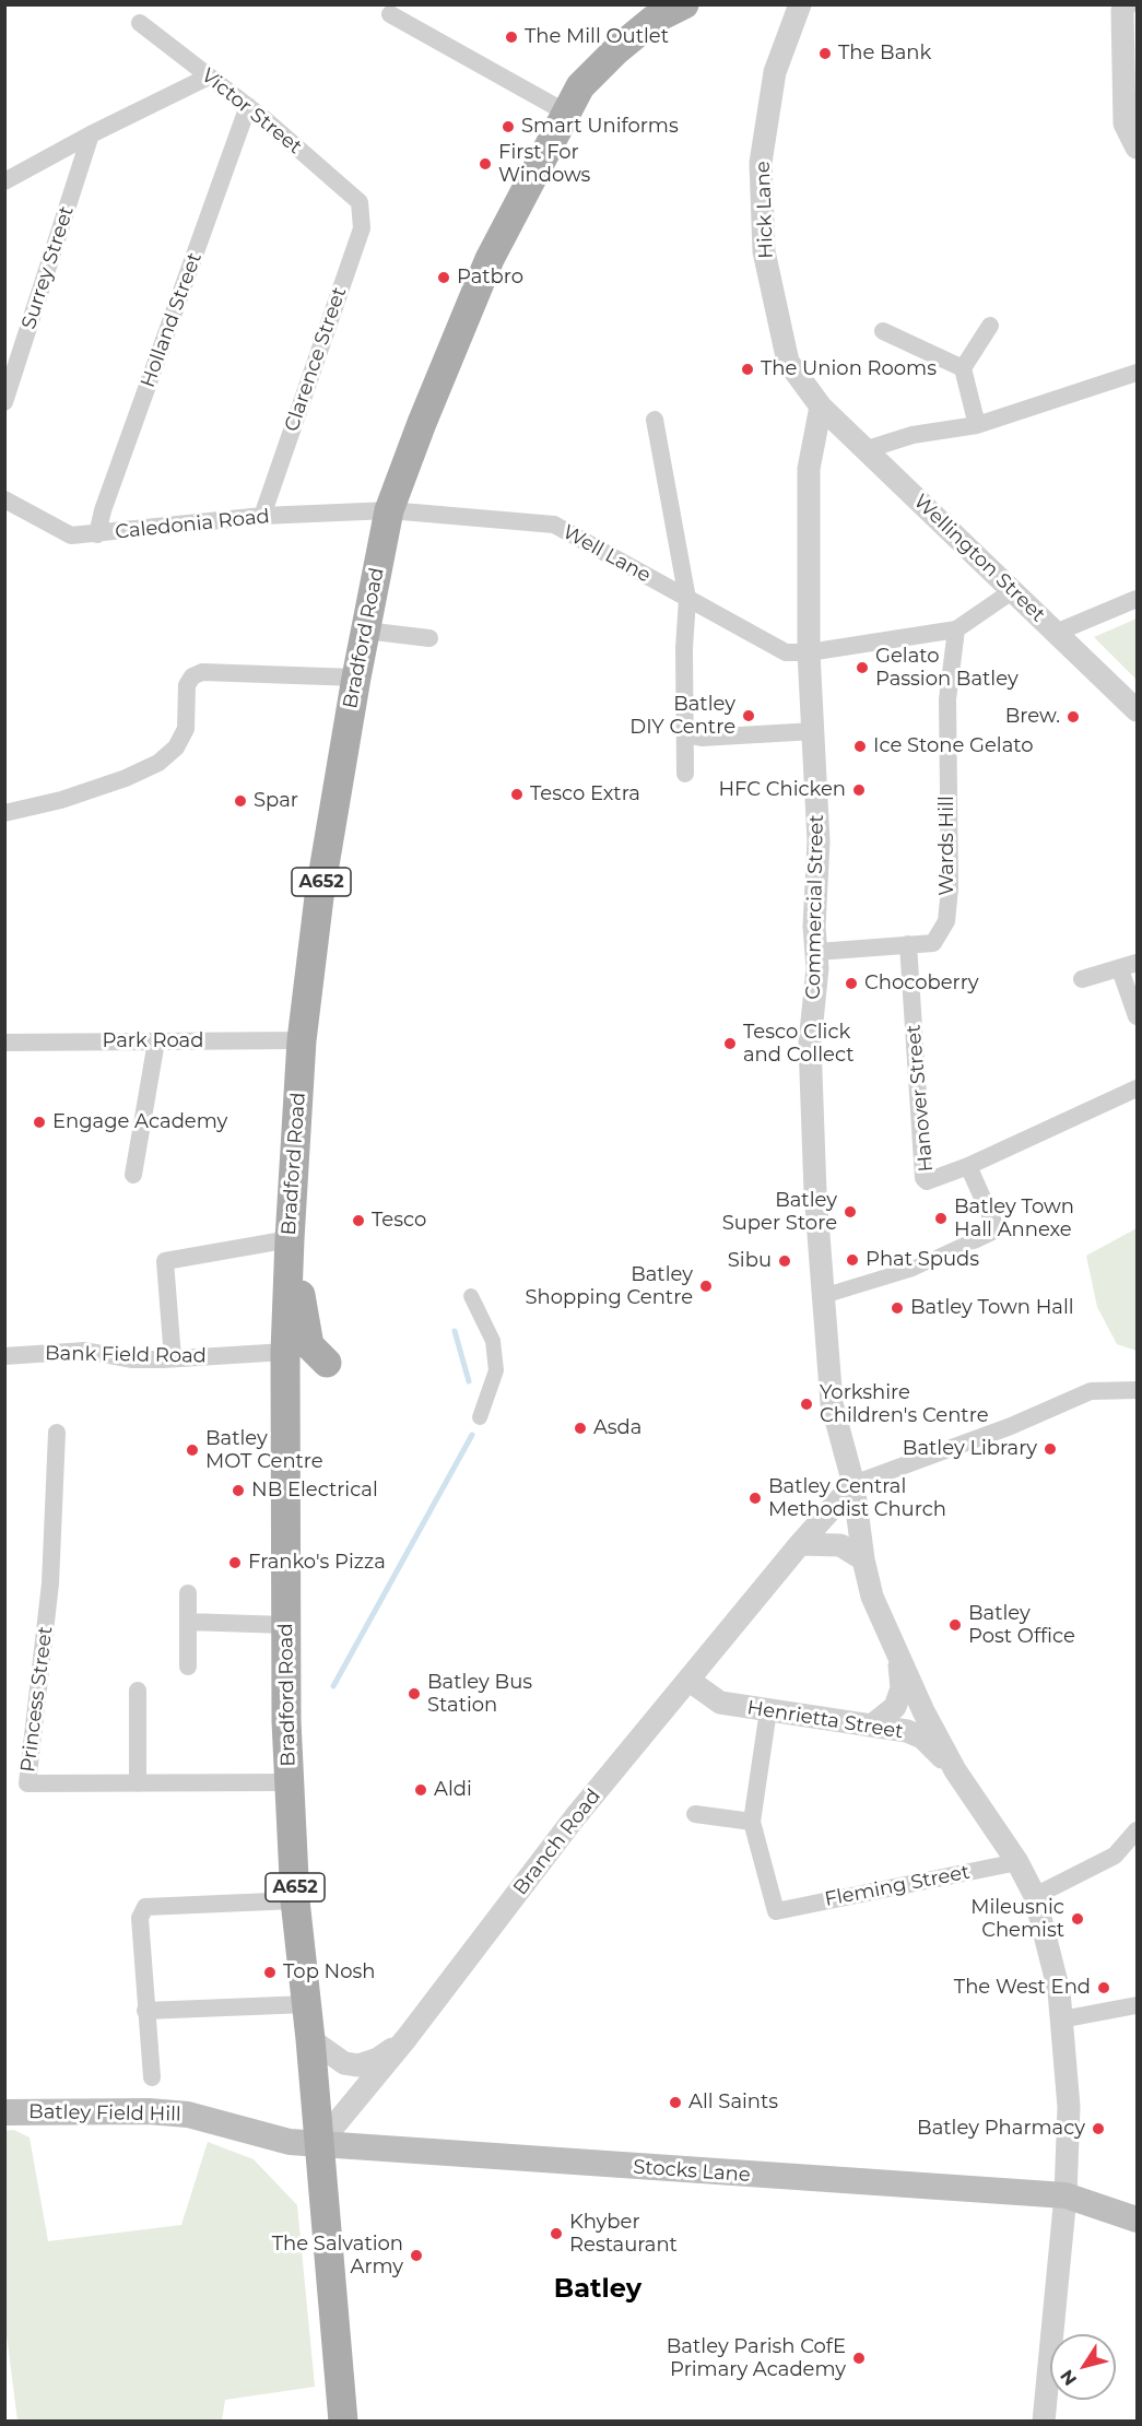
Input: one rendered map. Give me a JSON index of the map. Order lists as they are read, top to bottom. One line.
{"streets":{"main road":["Bradford Road","A652","Batley Field Hill","Stocks Lane"],"street":["Victor Street","Hick Lane","Surrey Street","Holland Street","Clarence Street","Caledonia Road","Well Lane","Wellington Street","Wards Hill","Commercial Street","Park Road","Hanover Street","Bank Field Road","Princess Street","Henrietta Street","Branch Road","Fleming Street"]},"crossings":[["Victor Street","Holland Street"],["Victor Street","Clarence Street"],["Hick Lane","Wellington Street"],["Hick Lane","Commercial Street"],["Holland Street","Caledonia Road"],["Clarence Street","Caledonia Road"],["Caledonia Road","Well Lane"],["Caledonia Road","Bradford Road"],["Well Lane","Bradford Road"],["Well Lane","Wards Hill"],["Well Lane","Commercial Street"],["Wellington Street","Commercial Street"],["Bradford Road","Park Road"],["Bradford Road","Bank Field Road"],["Bradford Road","Princess Street"],["Bradford Road","Branch Road"],["Bradford Road","Batley Field Hill"],["Bradford Road","Stocks Lane"],["Wards Hill","Commercial Street"],["Wards Hill","Hanover Street"],["Commercial Street","Henrietta Street"],["Commercial Street","Branch Road"],["Henrietta Street","Branch Road"],["Branch Road","Batley Field Hill"],["Branch Road","Stocks Lane"],["Batley Field Hill","Stocks Lane"]],"districts":["Batley"],"places":["The Mill Outlet","The Bank","Smart Uniforms","First For Windows","Patbro","The Union Rooms","Gelato Passion Batley","Batley DIY Centre","Brew.","Ice Stone Gelato","HFC Chicken","Tesco Extra","Spar","Chocoberry","Tesco Click and Collect","Engage Academy","Batley Super Store","Batley Town Hall Annexe","Tesco","Phat Spuds","Sibu","Batley Shopping Centre","Batley Town Hall","Yorkshire Children's Centre","Asda","Batley Library","Batley MOT Centre","NB Electrical","Batley Central Methodist Church","Franko's Pizza","Batley Post Office","Batley Bus Station","Aldi","Mileusnic Chemist","Top Nosh","The West End","All Saints","Batley Pharmacy","Khyber Restaurant","The Salvation Army","Batley Parish CofE Primary Academy"],"north":"bottom left"}
